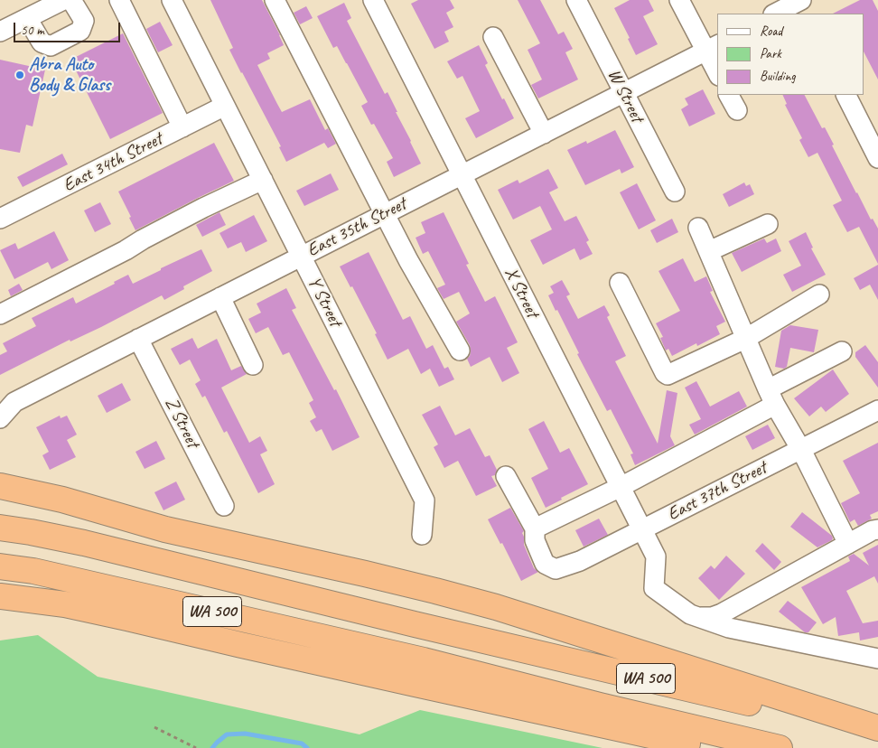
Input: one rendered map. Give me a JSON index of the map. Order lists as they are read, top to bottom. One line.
{"streets":{"highway":["WA 500"],"street":["W Street","East 34th Street","East 35th Street","X Street","Y Street","Z Street","East 37th Street"]},"crossings":[["W Street","East 35th Street"],["East 34th Street","Y Street"],["East 35th Street","X Street"],["East 35th Street","Y Street"],["East 35th Street","Z Street"],["X Street","East 37th Street"]],"places":["Abra Auto Body & Glass"],"legend":["Road","Park","Building"],"scale_bar":"50 m"}
